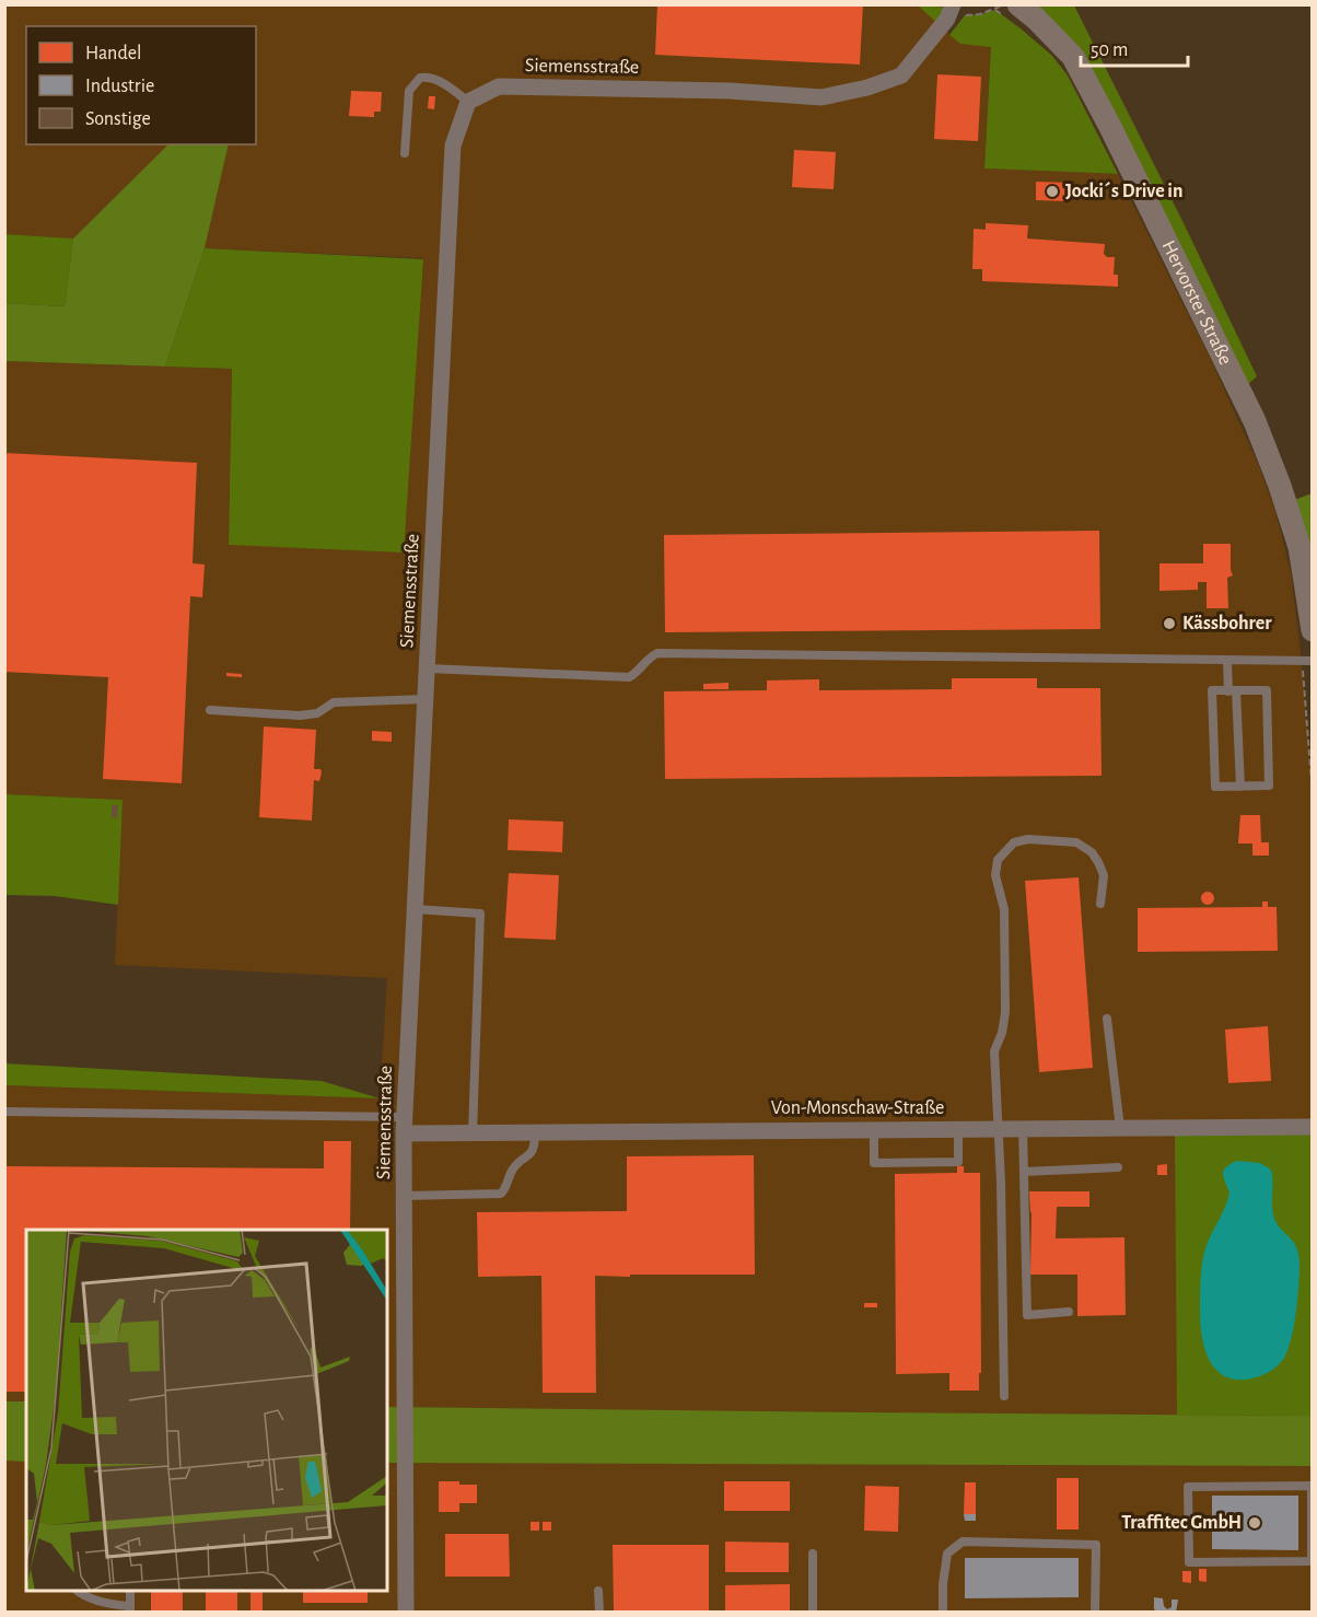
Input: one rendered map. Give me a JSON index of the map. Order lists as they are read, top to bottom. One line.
{"streets":{"street":["Siemensstraße","Hervorster Straße","Von-Monschaw-Straße"]},"crossings":[["Siemensstraße","Von-Monschaw-Straße"]],"places":["Jocki´s Drive in","Kässbohrer","Traffitec GmbH"],"legend":["Handel","Industrie","Sonstige"],"scale_bar":"50 m"}
